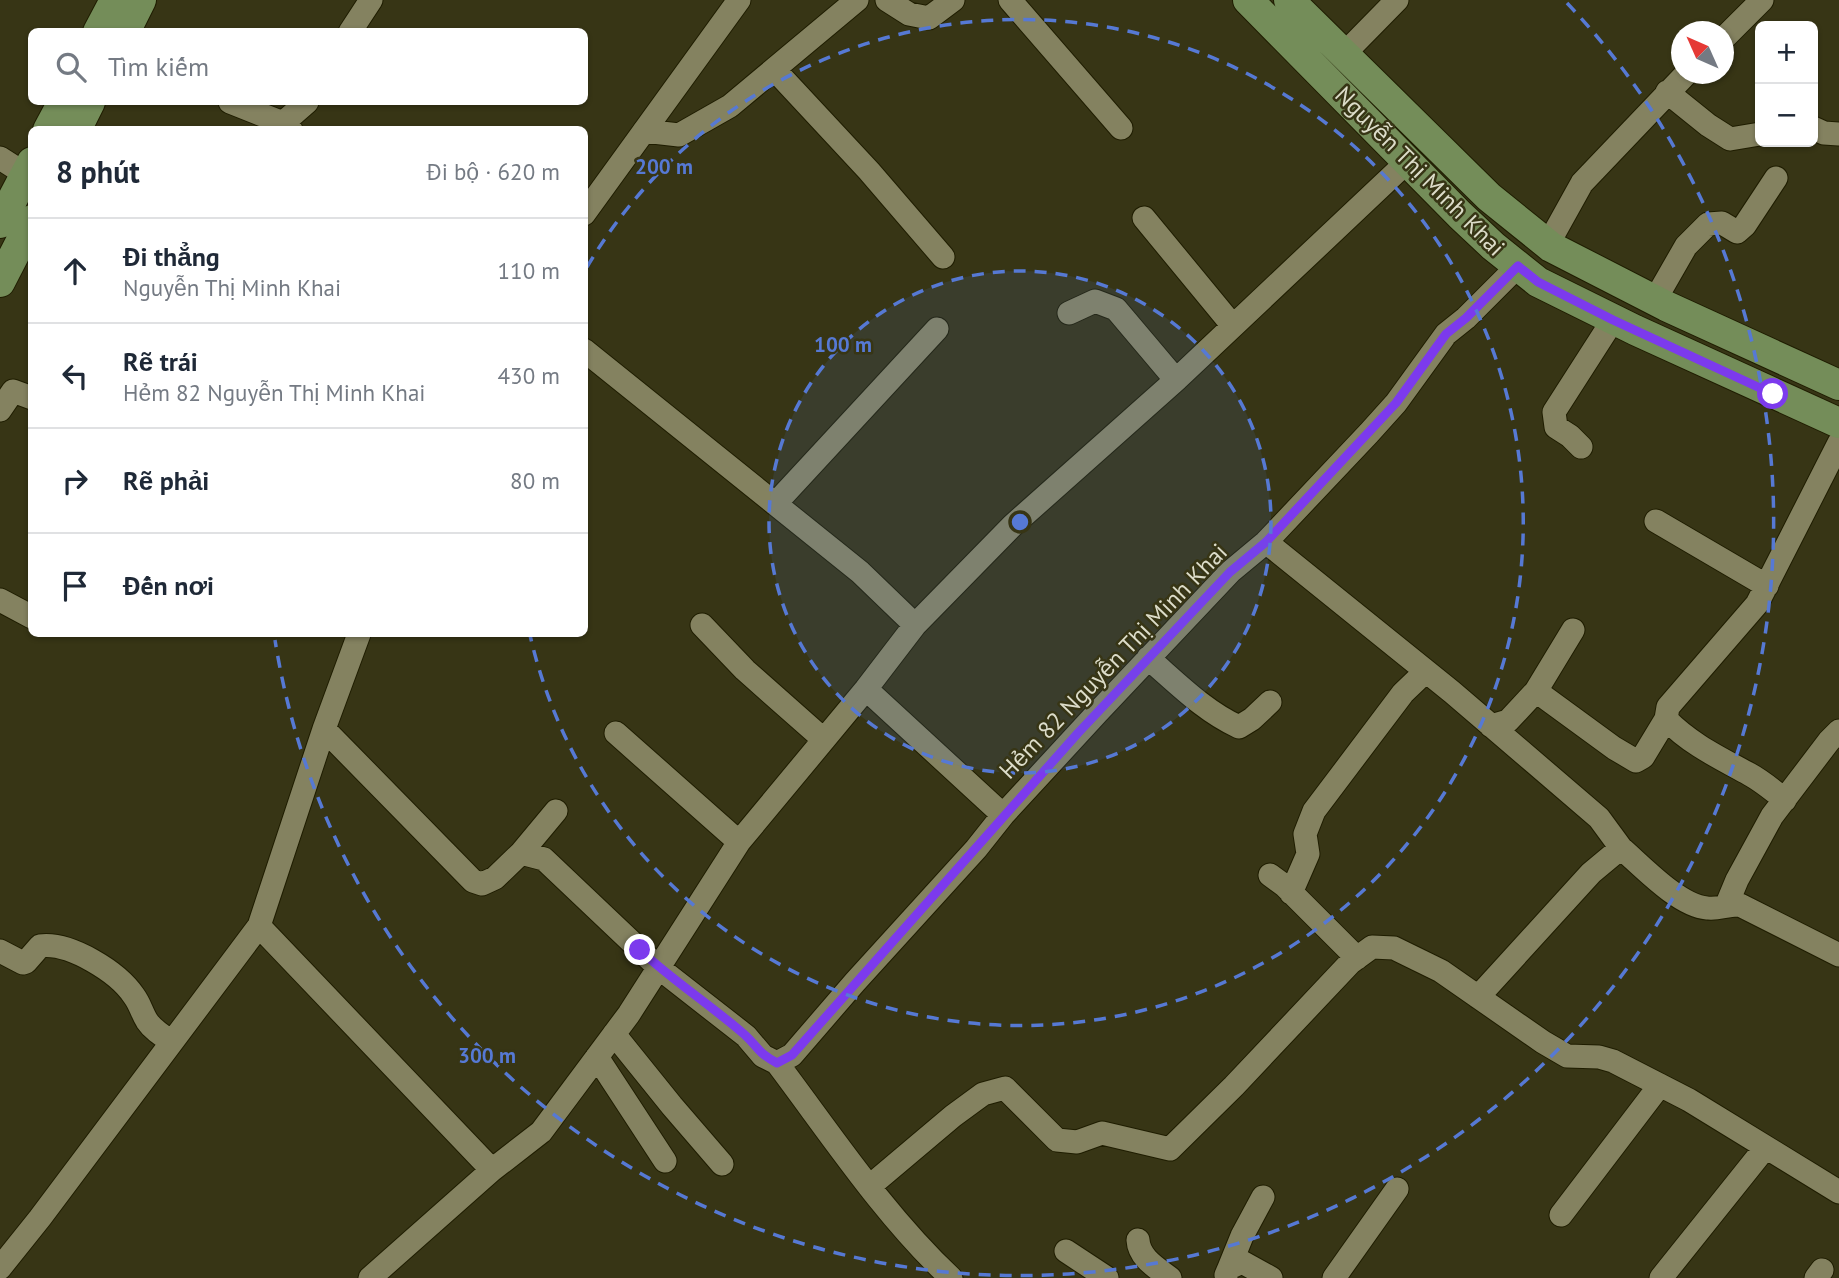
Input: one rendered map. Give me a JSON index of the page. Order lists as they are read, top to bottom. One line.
{"streets":{"main road":["Nguyễn Thị Minh Khai"],"street":["Hẻm 82 Nguyễn Thị Minh Khai"]},"crossings":[["Nguyễn Thị Minh Khai","Hẻm 82 Nguyễn Thị Minh Khai"]],"north":"top left","page":{"map_buttons":["+","−"],"search":"Tìm kiếm","heading":["8 phút","Đi bộ · 620 m"],"list":[["Đi thẳng","Nguyễn Thị Minh Khai","110 m"],["Rẽ trái","Hẻm 82 Nguyễn Thị Minh Khai","430 m"],["Rẽ phải","80 m"],"Đến nơi"]},"rings":["200 m","100 m","300 m"]}
